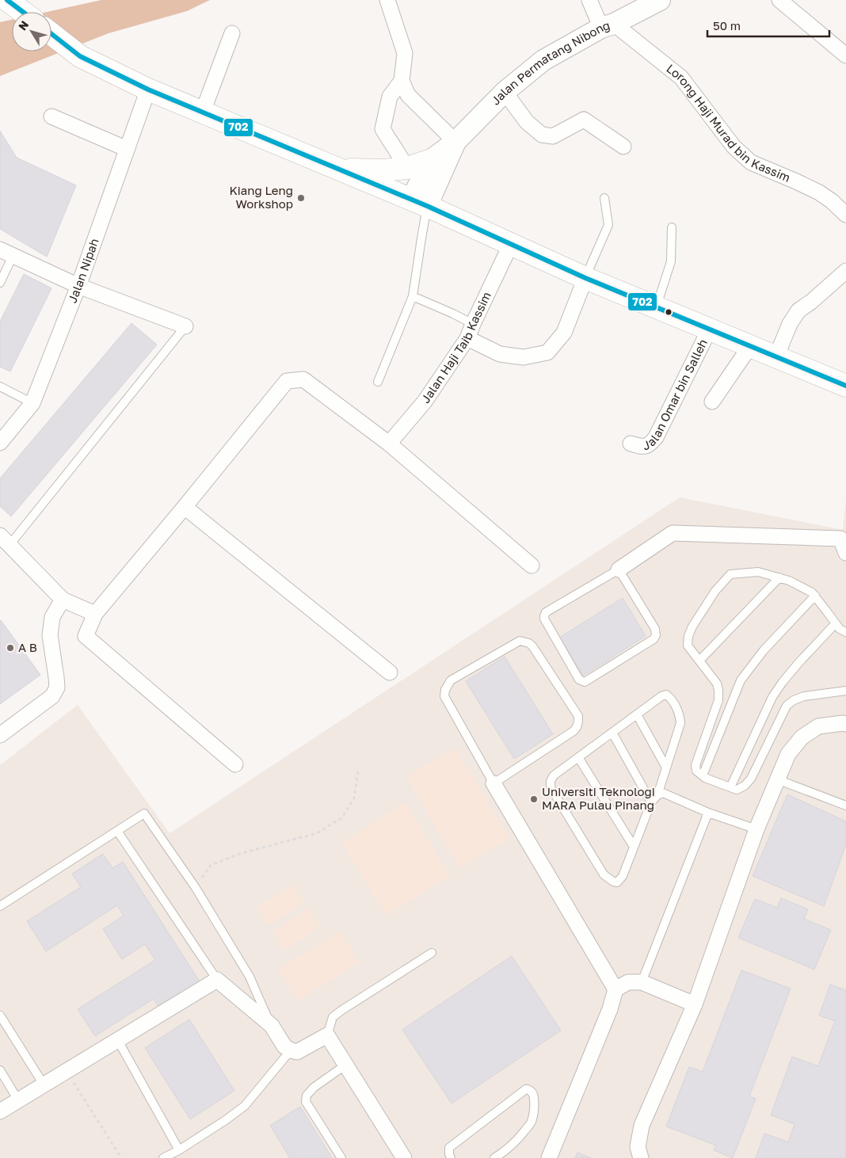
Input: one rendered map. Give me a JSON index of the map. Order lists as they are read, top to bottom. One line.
{"streets":{"main road":["Jalan Permatang Nibong"],"street":["Lorong Haji Murad bin Kassim","Jalan Nipah","Jalan Haji Taib Kassim","Jalan Omar bin Salleh"]},"crossings":[["Jalan Permatang Nibong","Lorong Haji Murad bin Kassim"]],"places":["Kiang Leng Workshop","A B","Universiti Teknologi MARA Pulau Pinang"],"lines":["transit line 702"],"scale_bar":"50 m","north":"top left"}
